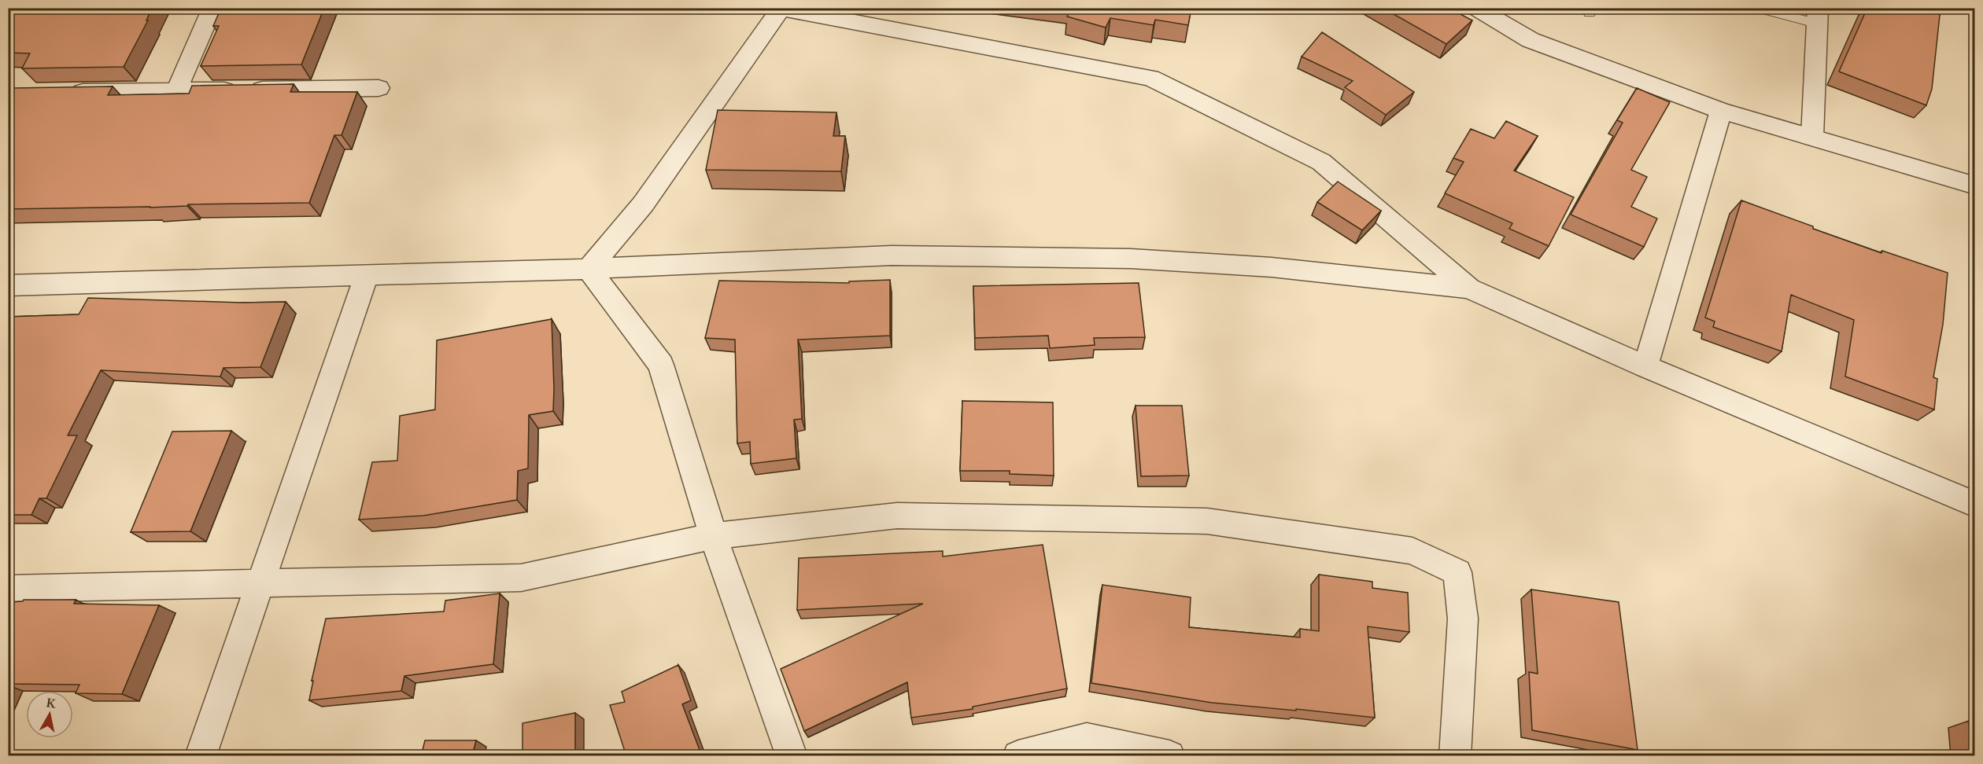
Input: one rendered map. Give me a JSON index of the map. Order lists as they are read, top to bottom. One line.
{"north":"top"}
